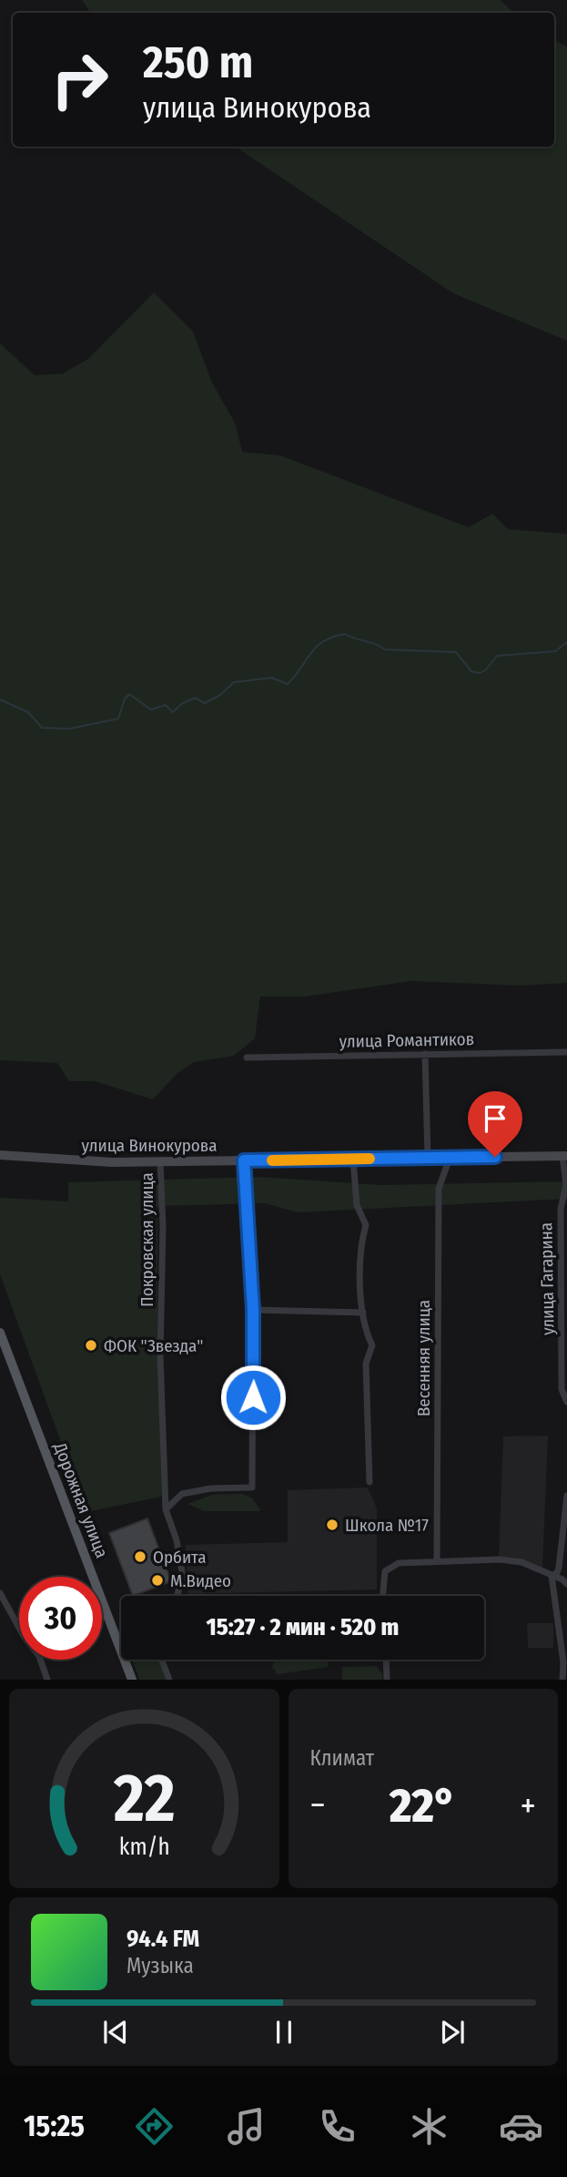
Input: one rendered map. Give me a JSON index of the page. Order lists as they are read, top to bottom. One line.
{"streets":{"main road":["улица Винокурова","Дорожная улица"],"street":["улица Романтиков","Покровская улица","улица Гагарина","Весенняя улица"]},"crossings":[["улица Винокурова","Покровская улица"],["улица Винокурова","улица Гагарина"],["улица Винокурова","Весенняя улица"]],"places":["ФОК \"Звезда\"","Школа №17","Орбита","М.Видео"],"page":{"turn":["250 m","улица Винокурова"],"limit":"30","trip":"15:27 · 2 мин · 520 m","tile":"Климат","heat":["−","22°","+"],"song":["94.4 FM","Музыка"],"tabs":"15:25","gauge":["22","km/h"]}}
